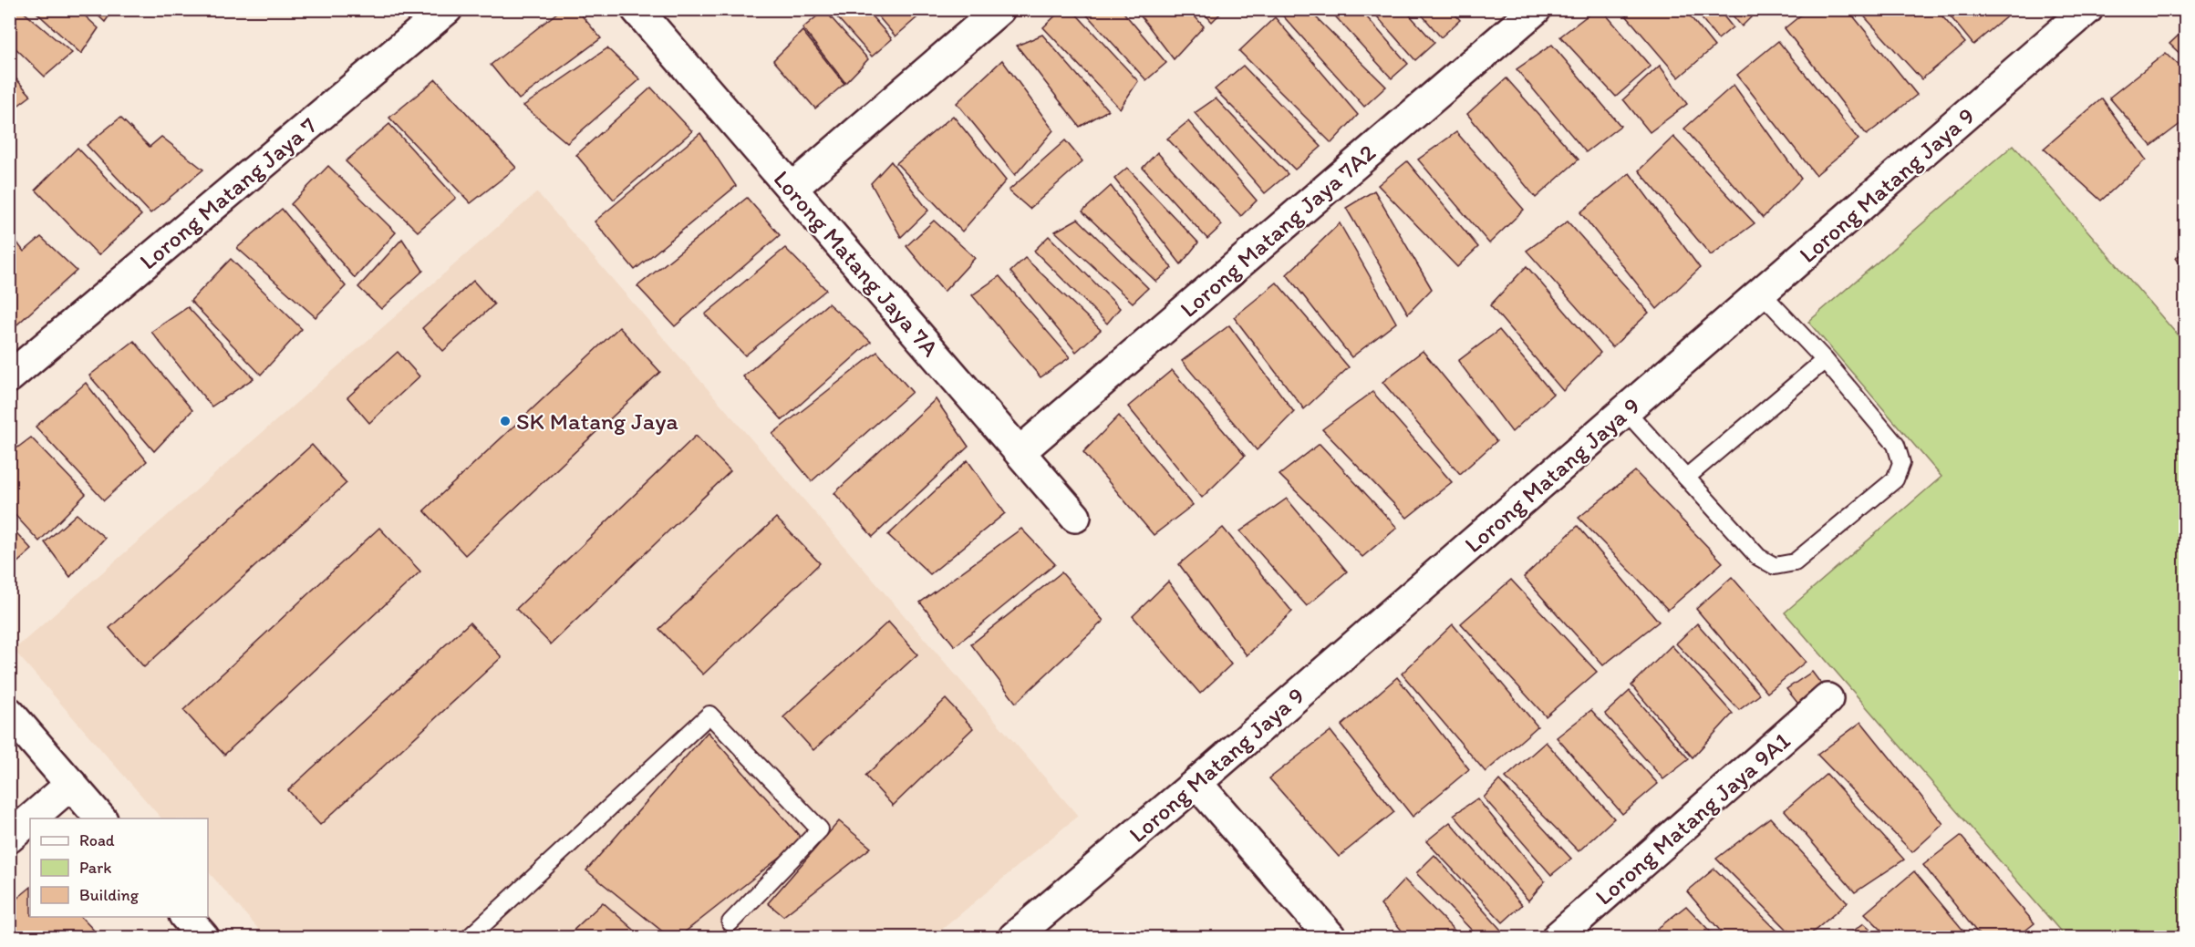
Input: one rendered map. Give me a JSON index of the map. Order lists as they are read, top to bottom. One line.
{"streets":{"street":["Lorong Matang Jaya 9","Lorong Matang Jaya 7","Lorong Matang Jaya 7A2","Lorong Matang Jaya 7A","Lorong Matang Jaya 9A1"]},"crossings":[["Lorong Matang Jaya 7A2","Lorong Matang Jaya 7A"]],"places":["SK Matang Jaya"],"legend":["Road","Park","Building"]}
